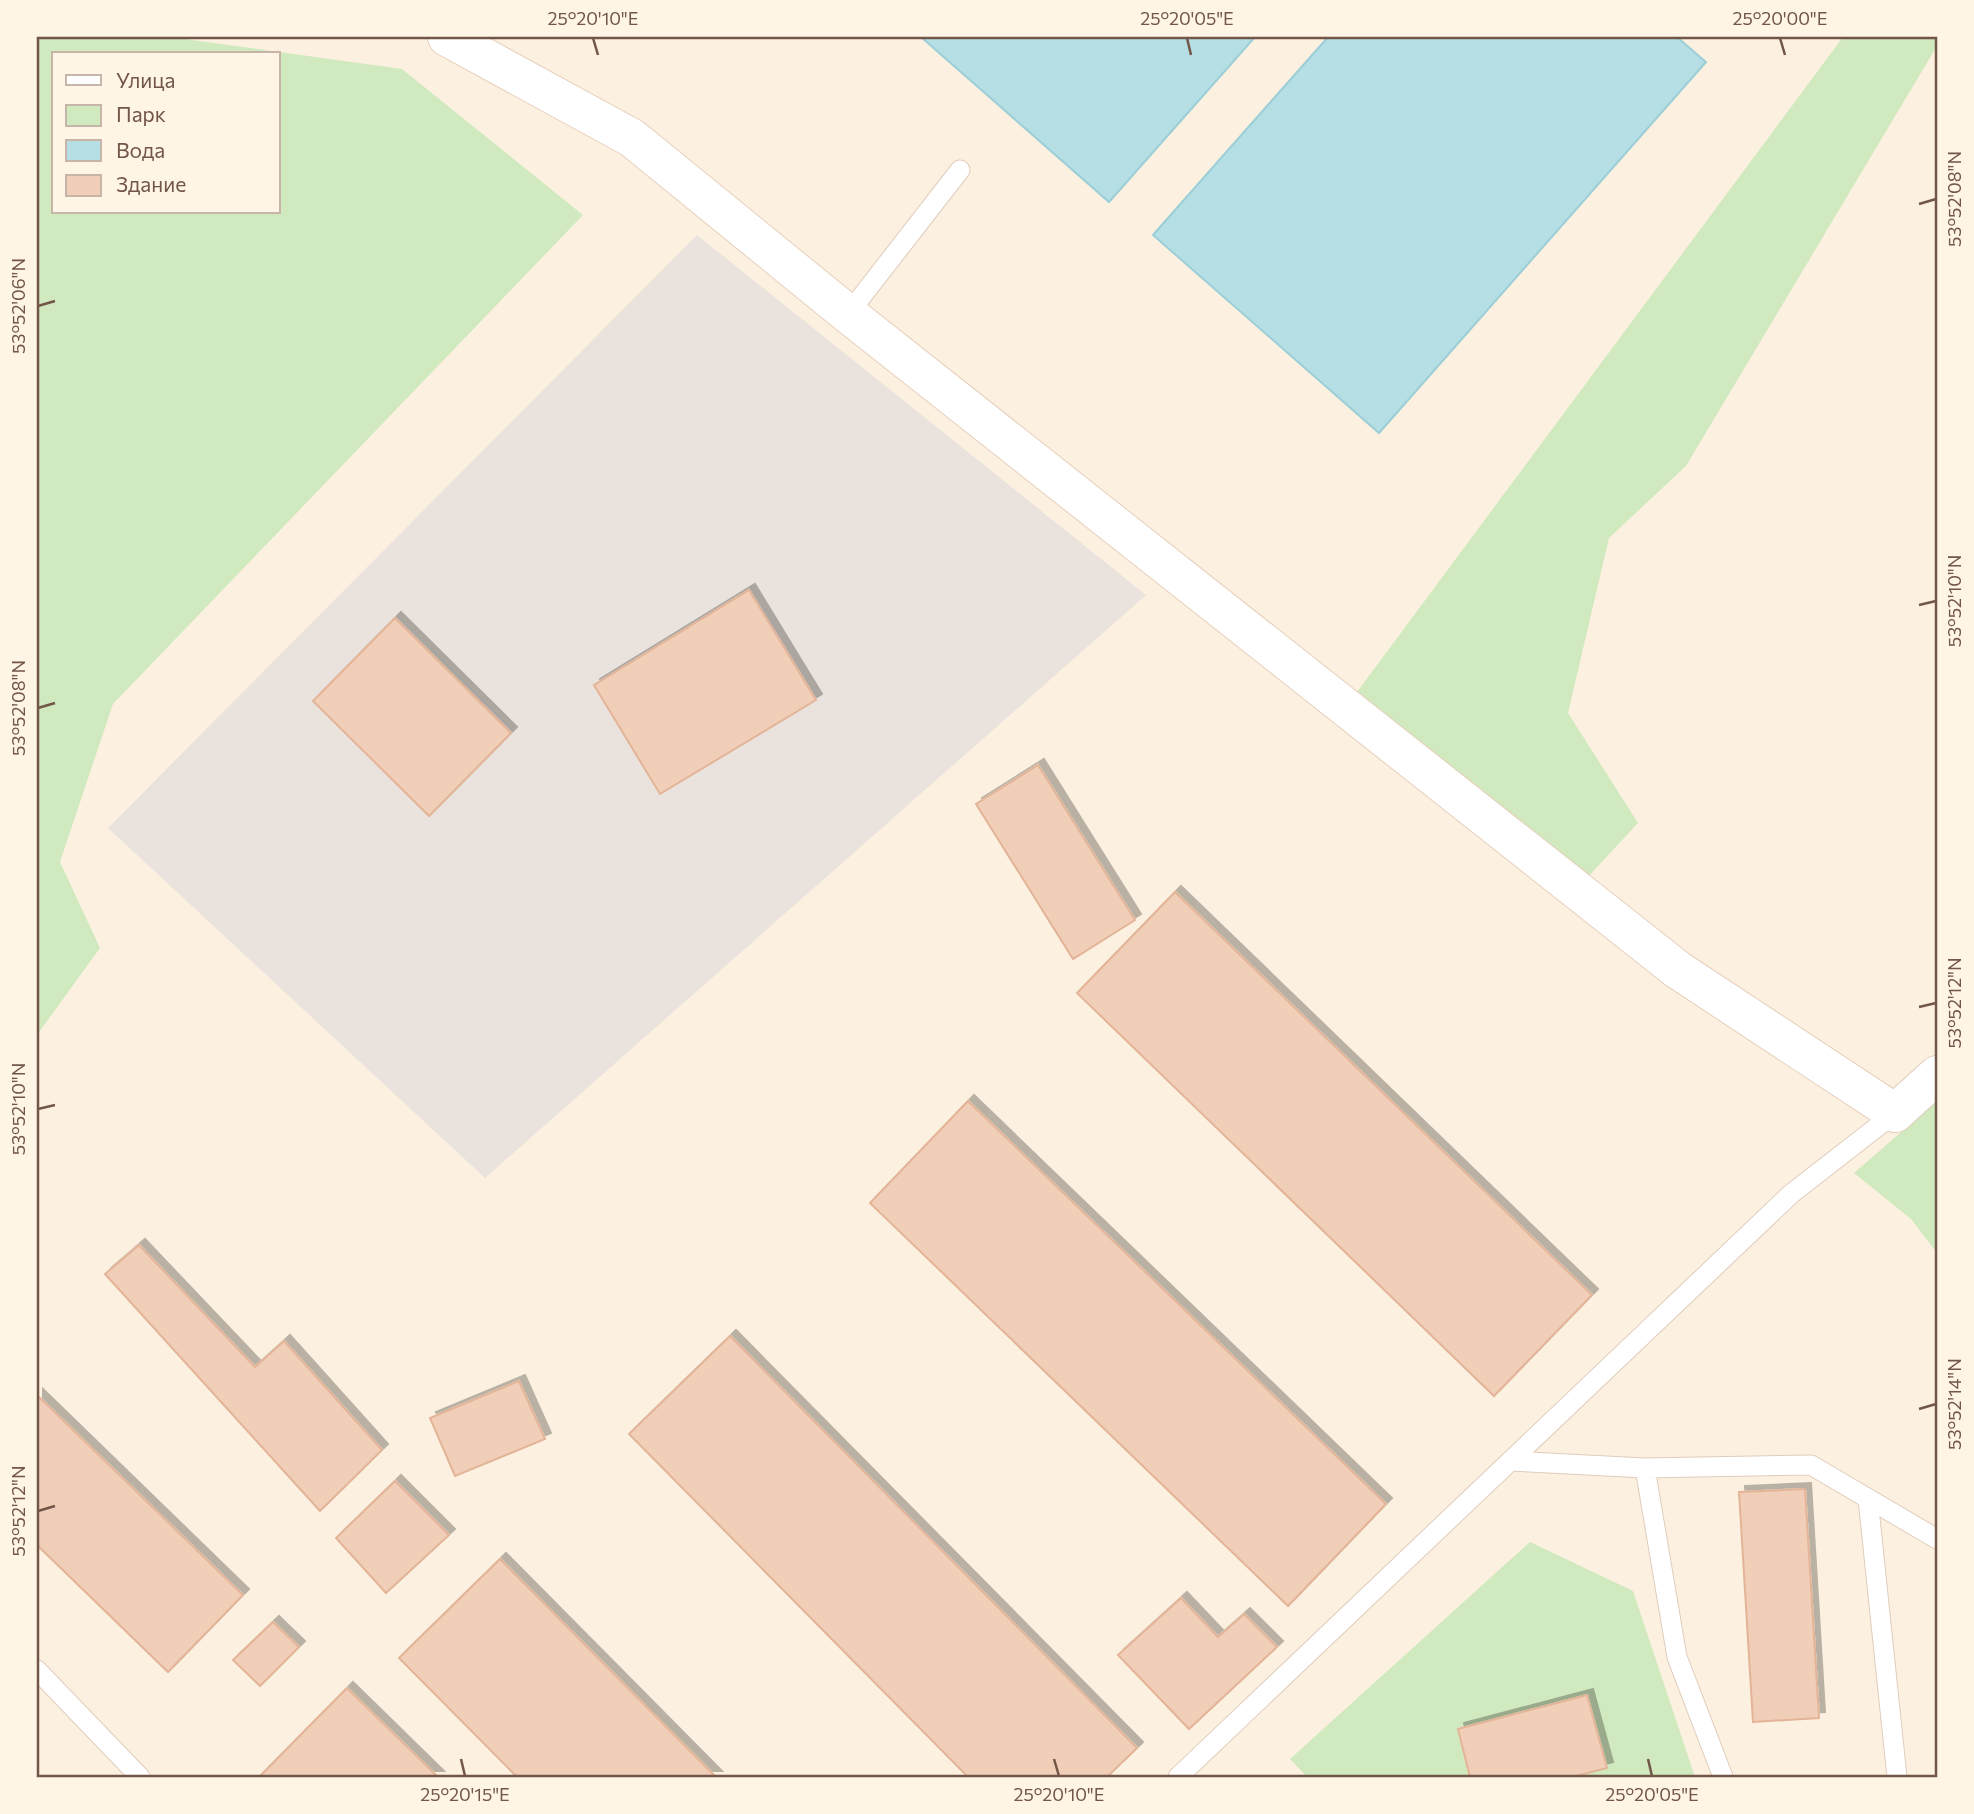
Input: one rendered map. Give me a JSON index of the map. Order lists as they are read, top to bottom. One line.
{"legend":["Улица","Парк","Вода","Здание"],"coordinates":["25°20'10\"E","25°20'05\"E","25°20'00\"E","53°52'08\"N","53°52'06\"N","53°52'10\"N","53°52'12\"N","53°52'14\"N","25°20'15\"E"]}
